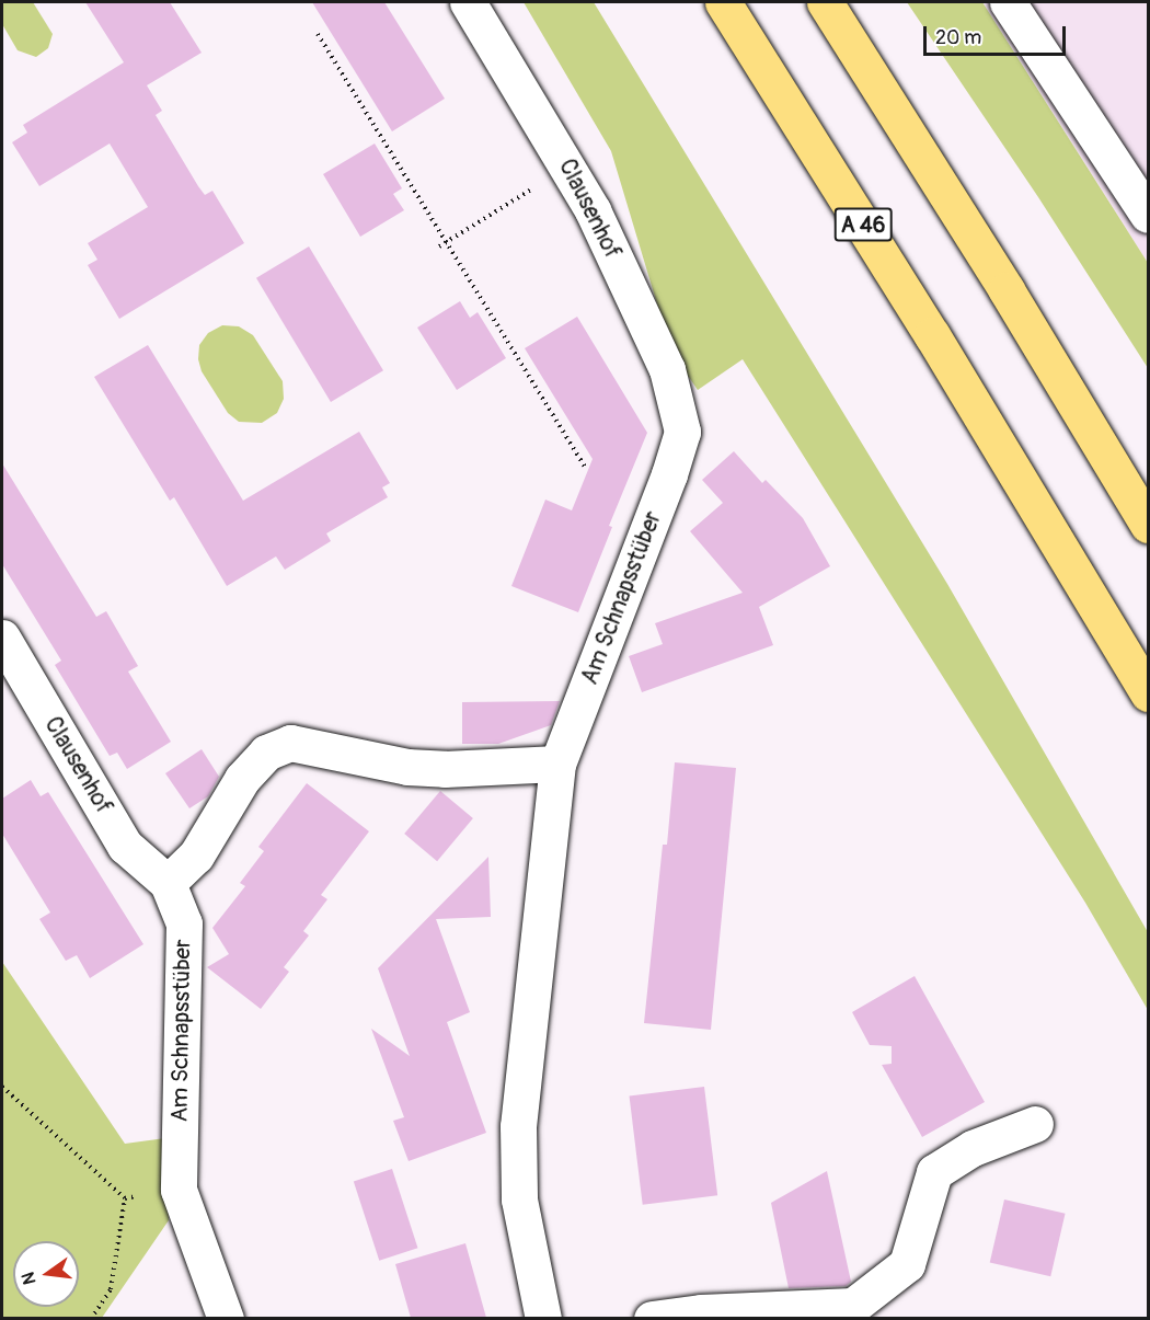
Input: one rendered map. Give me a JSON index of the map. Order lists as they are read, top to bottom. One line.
{"streets":{"highway":["A 46"],"street":["Clausenhof","Am Schnapsstüber"]},"crossings":[["Clausenhof","Am Schnapsstüber"]],"scale_bar":"20 m","north":"left"}
